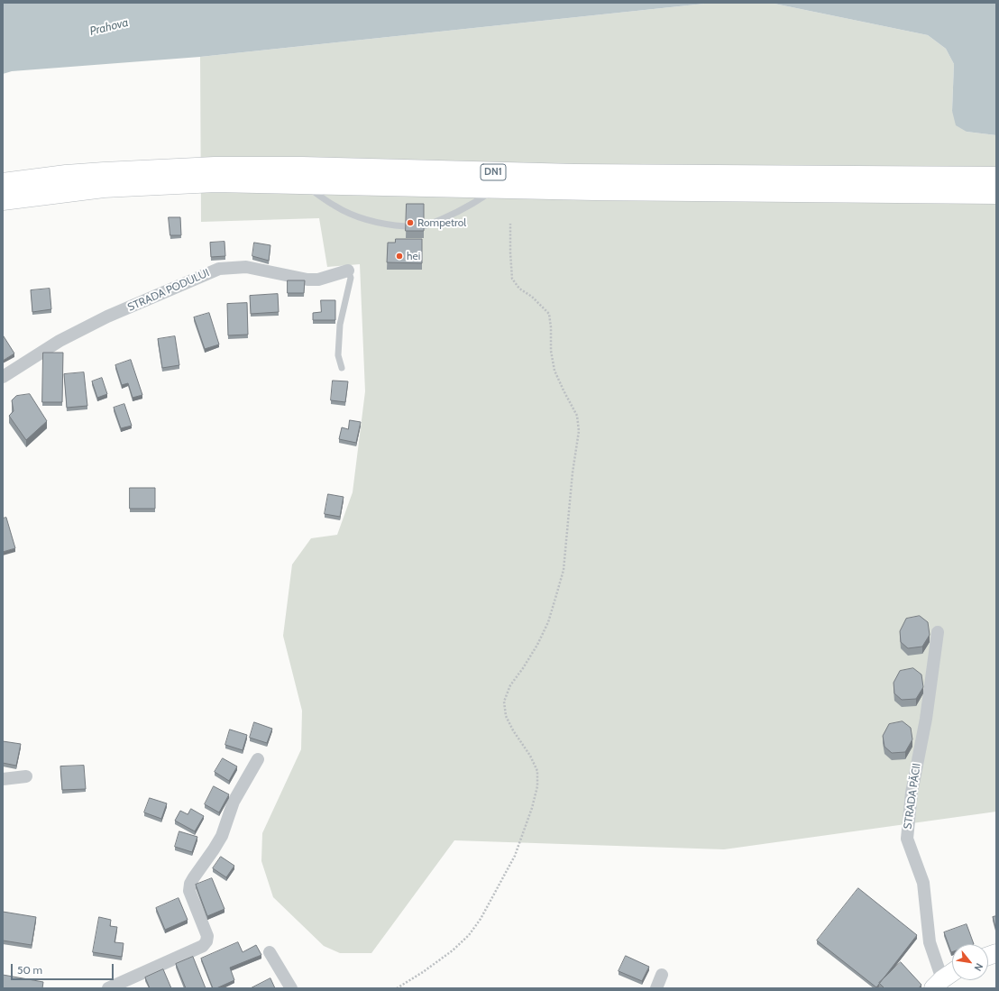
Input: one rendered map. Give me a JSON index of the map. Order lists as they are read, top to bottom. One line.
{"streets":{"highway":["DN1"],"street":["STRADA PODULUI","STRADA PĂCII"]},"water":["Prahova"],"places":["Rompetrol","hei"],"scale_bar":"50 m","north":"bottom right"}
